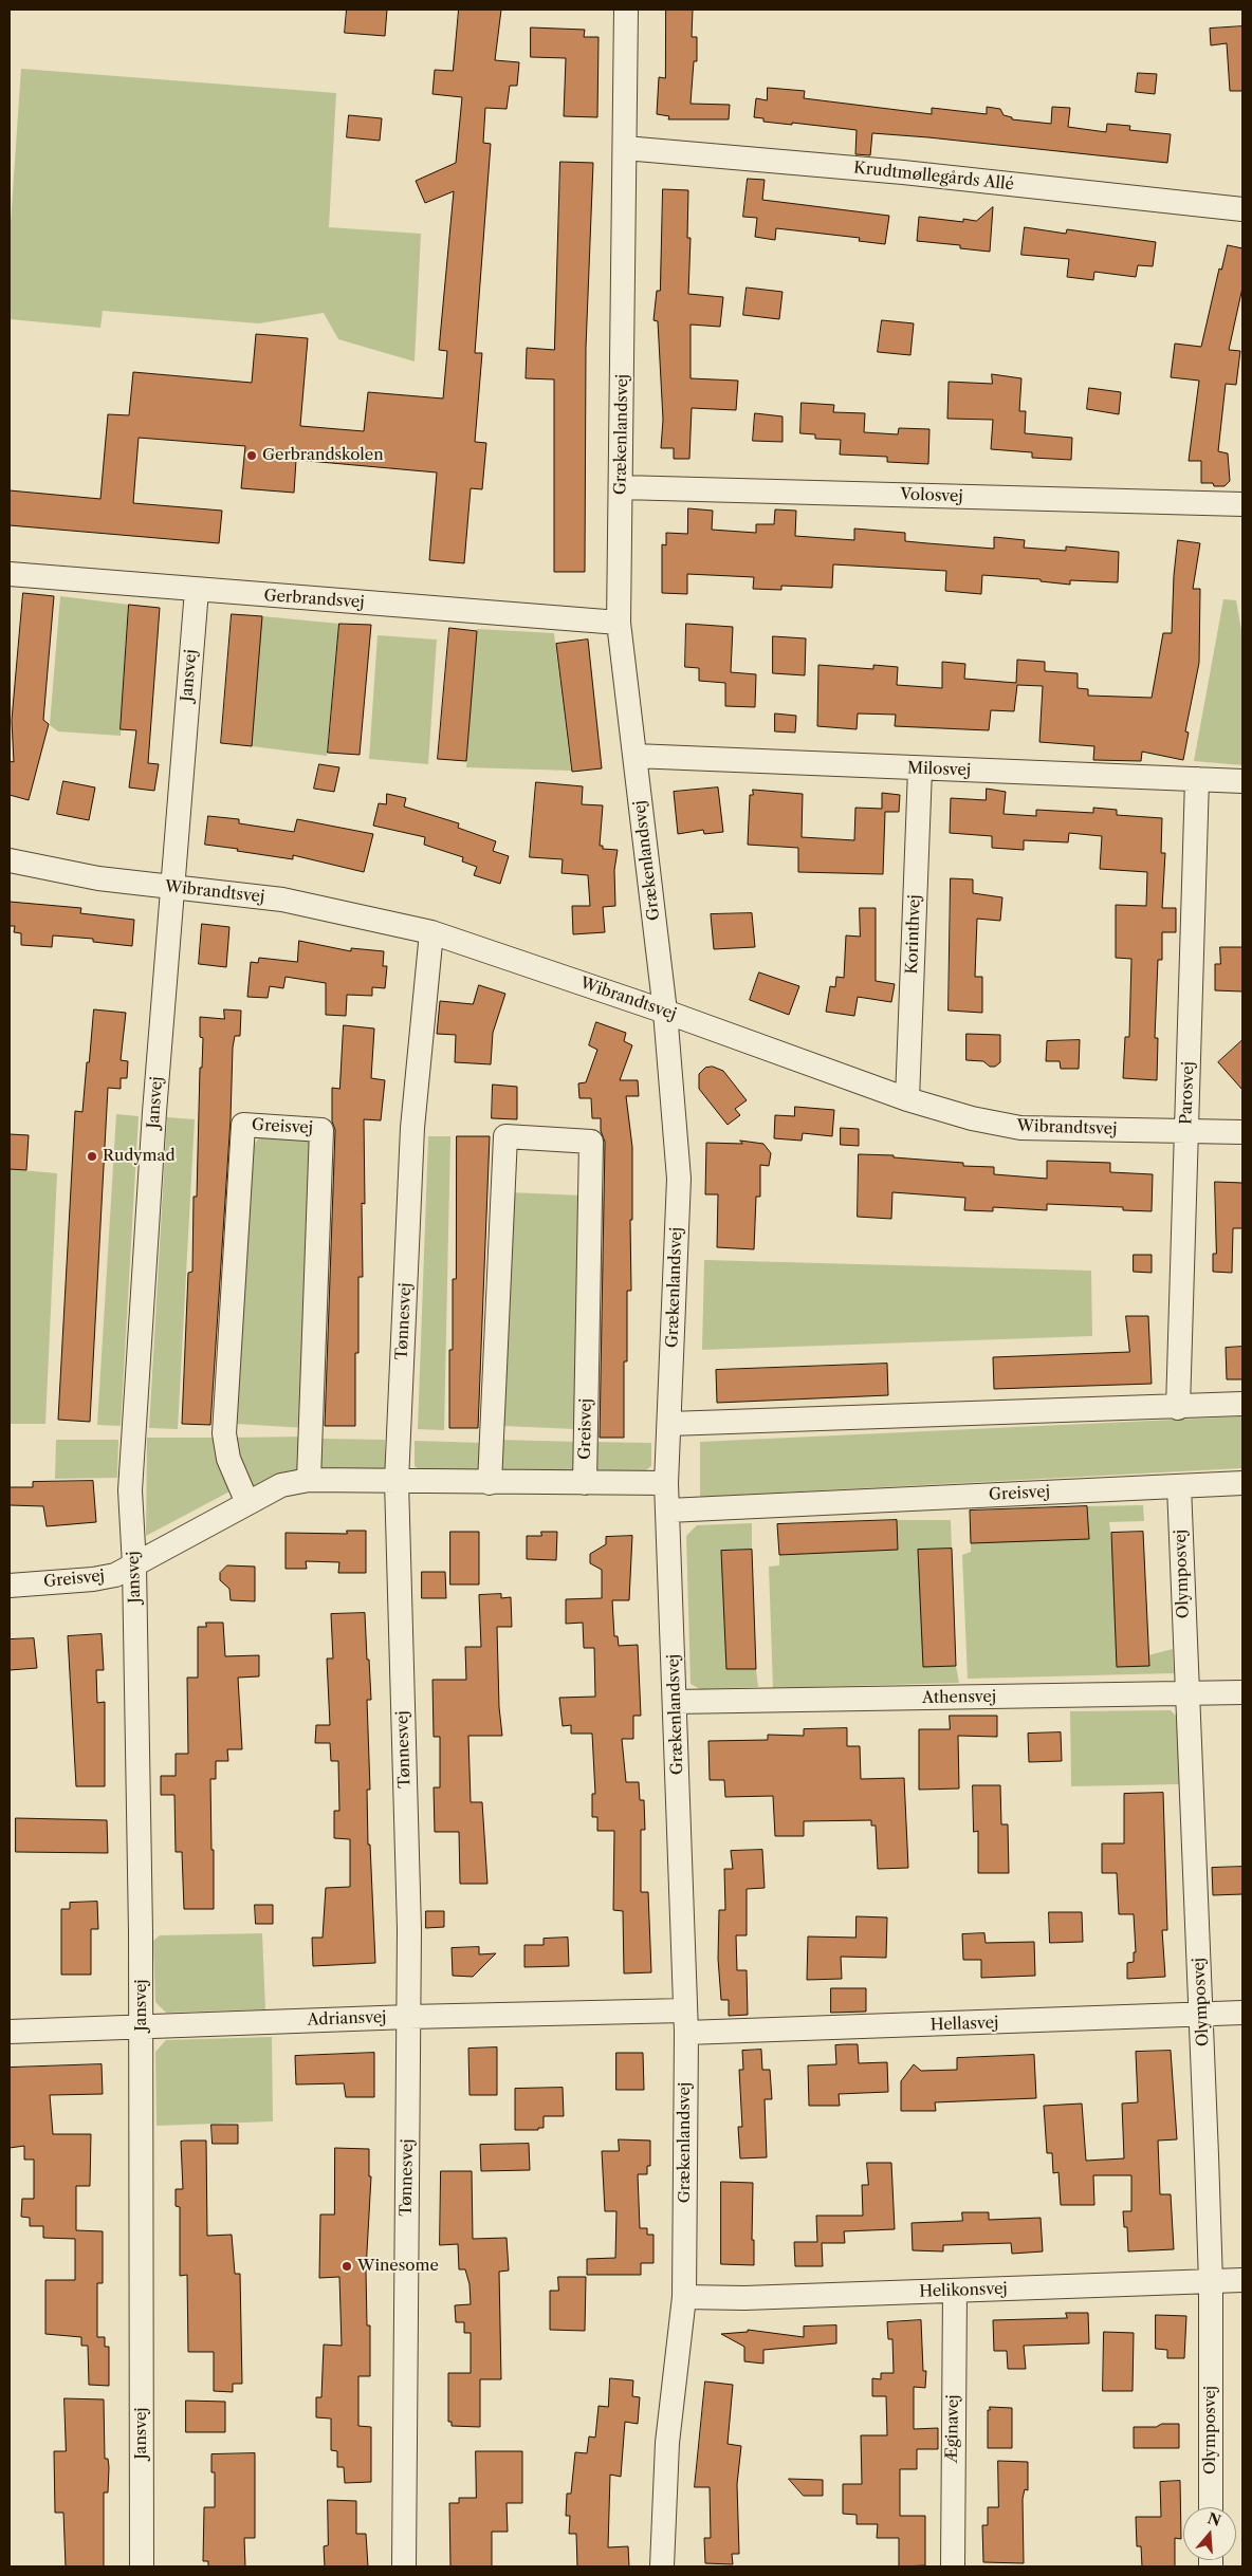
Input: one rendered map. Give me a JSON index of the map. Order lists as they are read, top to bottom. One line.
{"streets":{"street":["Krudtmøllegårds Allé","Grækenlandsvej","Volosvej","Gerbrandsvej","Jansvej","Milosvej","Wibrandtsvej","Korinthvej","Parosvej","Greisvej","Tønnesvej","Olymposvej","Athensvej","Adriansvej","Hellasvej","Helikonsvej","Æginavej"]},"crossings":[["Krudtmøllegårds Allé","Grækenlandsvej"],["Grækenlandsvej","Volosvej"],["Grækenlandsvej","Gerbrandsvej"],["Grækenlandsvej","Milosvej"],["Grækenlandsvej","Wibrandtsvej"],["Grækenlandsvej","Greisvej"],["Grækenlandsvej","Athensvej"],["Grækenlandsvej","Adriansvej"],["Grækenlandsvej","Hellasvej"],["Grækenlandsvej","Helikonsvej"],["Gerbrandsvej","Jansvej"],["Jansvej","Wibrandtsvej"],["Jansvej","Greisvej"],["Jansvej","Adriansvej"],["Milosvej","Korinthvej"],["Milosvej","Parosvej"],["Wibrandtsvej","Korinthvej"],["Wibrandtsvej","Parosvej"],["Wibrandtsvej","Tønnesvej"],["Greisvej","Tønnesvej"],["Greisvej","Olymposvej"],["Tønnesvej","Adriansvej"],["Olymposvej","Athensvej"],["Olymposvej","Hellasvej"],["Olymposvej","Helikonsvej"],["Adriansvej","Hellasvej"],["Helikonsvej","Æginavej"]],"places":["Gerbrandskolen","Rudymad","Winesome"],"north":"top"}
